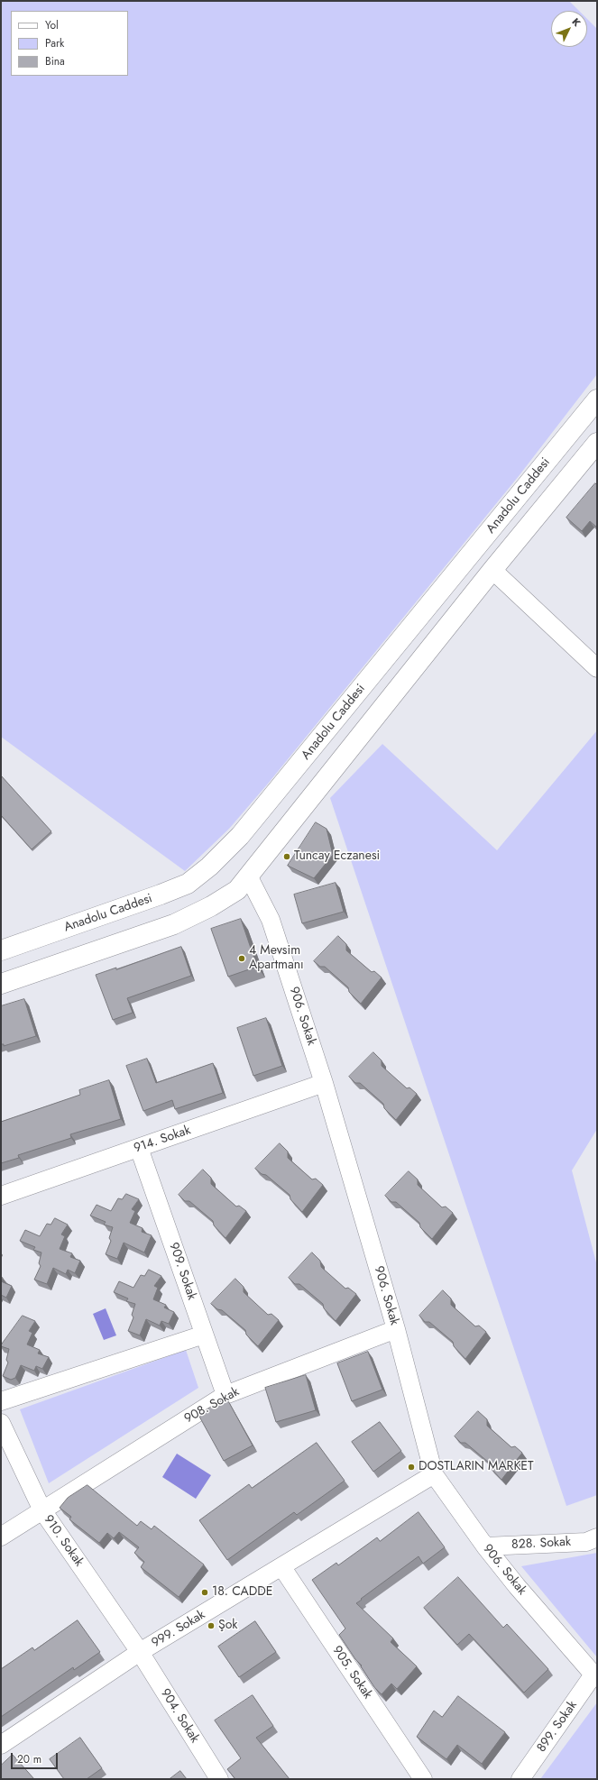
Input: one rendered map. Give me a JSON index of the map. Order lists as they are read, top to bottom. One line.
{"streets":{"main road":["Anadolu Caddesi"],"street":["906. Sokak","914. Sokak","909. Sokak","908. Sokak","910. Sokak","828. Sokak","999. Sokak","905. Sokak","904. Sokak","899. Sokak"]},"crossings":[["Anadolu Caddesi","906. Sokak"],["906. Sokak","914. Sokak"],["906. Sokak","908. Sokak"],["906. Sokak","828. Sokak"],["906. Sokak","999. Sokak"],["906. Sokak","899. Sokak"],["914. Sokak","909. Sokak"],["909. Sokak","908. Sokak"],["908. Sokak","910. Sokak"],["910. Sokak","999. Sokak"],["910. Sokak","904. Sokak"],["999. Sokak","905. Sokak"],["999. Sokak","904. Sokak"]],"places":["Tuncay Eczanesi","4 Mevsim Apartmanı","DOSTLARIN MARKET","18. CADDE","Şok"],"legend":["Yol","Park","Bina"],"scale_bar":"20 m","north":"top right"}
